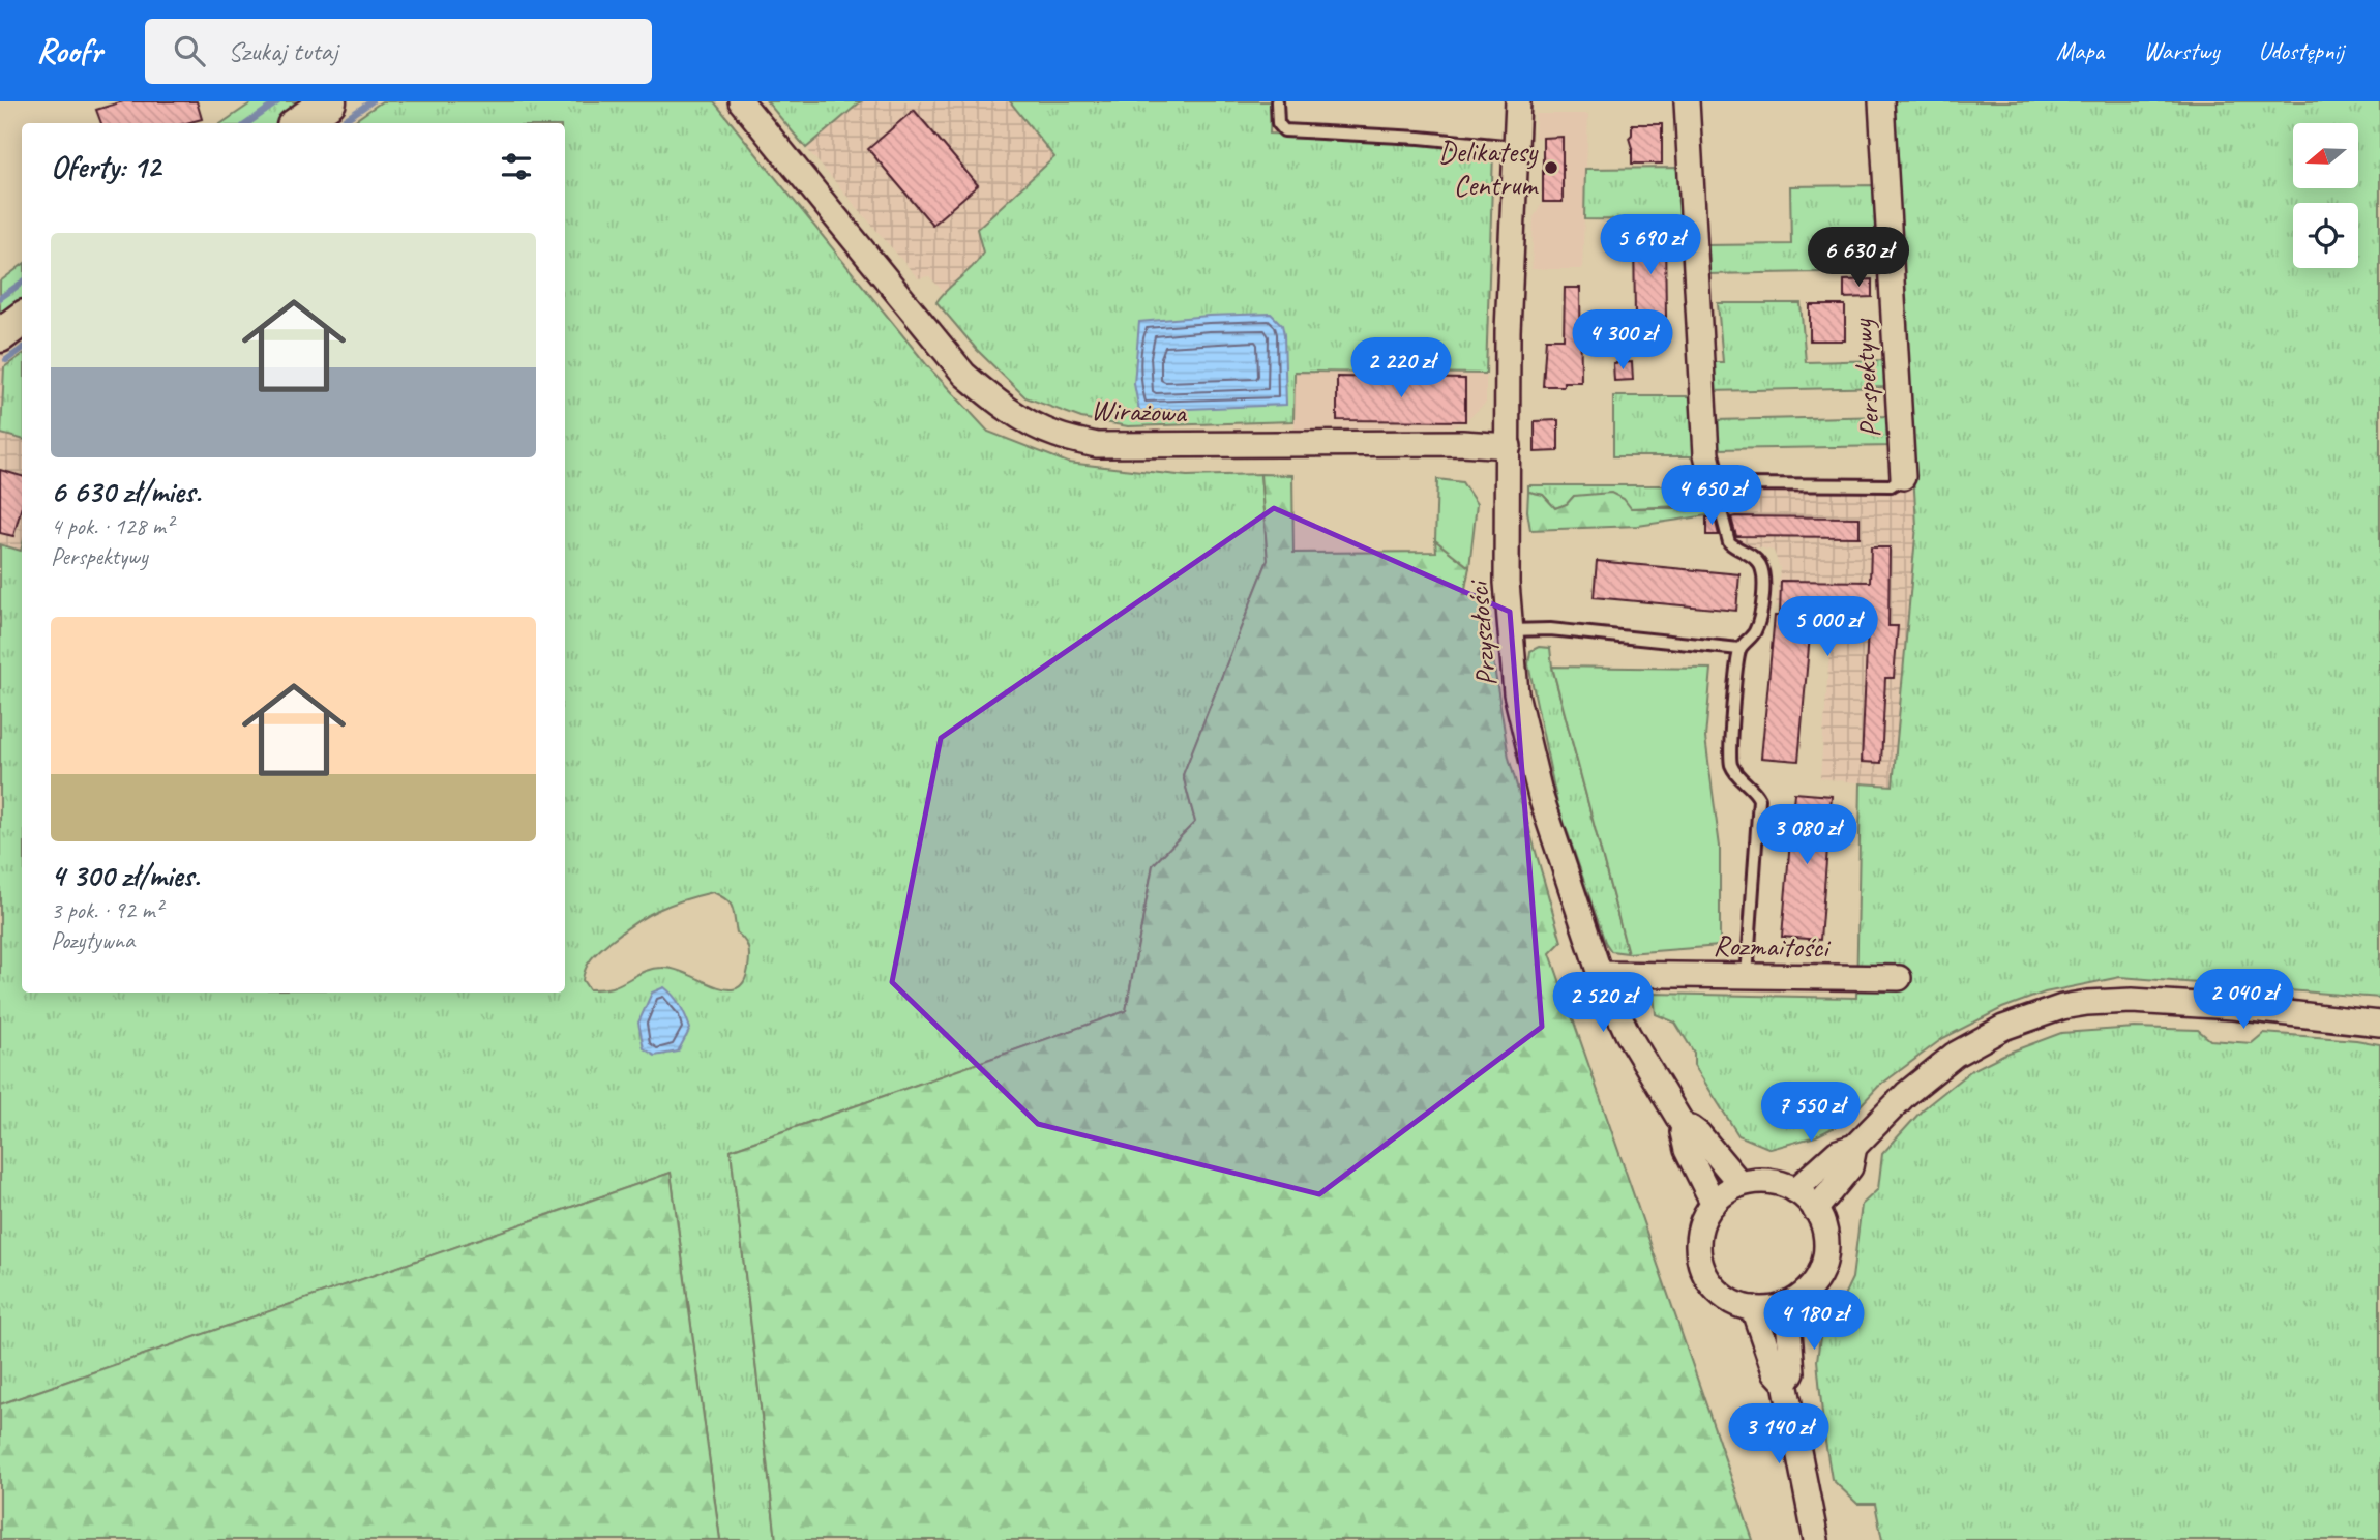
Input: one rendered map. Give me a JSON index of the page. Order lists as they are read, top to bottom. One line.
{"streets":{"street":["Perspektywy","Wirażowa","Przyszłości","Rozmaitości"]},"crossings":[["Wirażowa","Przyszłości"],["Przyszłości","Rozmaitości"]],"places":["Delikatesy Centrum"],"north":"left","page":{"header":"Roofr","search":"Szukaj tutaj","nav":["Mapa","Warstwy","Udostępnij"],"heading":"Oferty: 12","list":[{"name":"6 630 zł/mies.","note":"4 pok. · 128 m² · Perspektywy"},{"name":"4 300 zł/mies.","note":"3 pok. · 92 m² · Pozytywna"}],"price":["5 690 zł","6 630 zł","4 300 zł","2 220 zł","4 650 zł","5 000 zł","3 080 zł","2 040 zł","2 520 zł","7 550 zł","4 180 zł","3 140 zł"]}}
